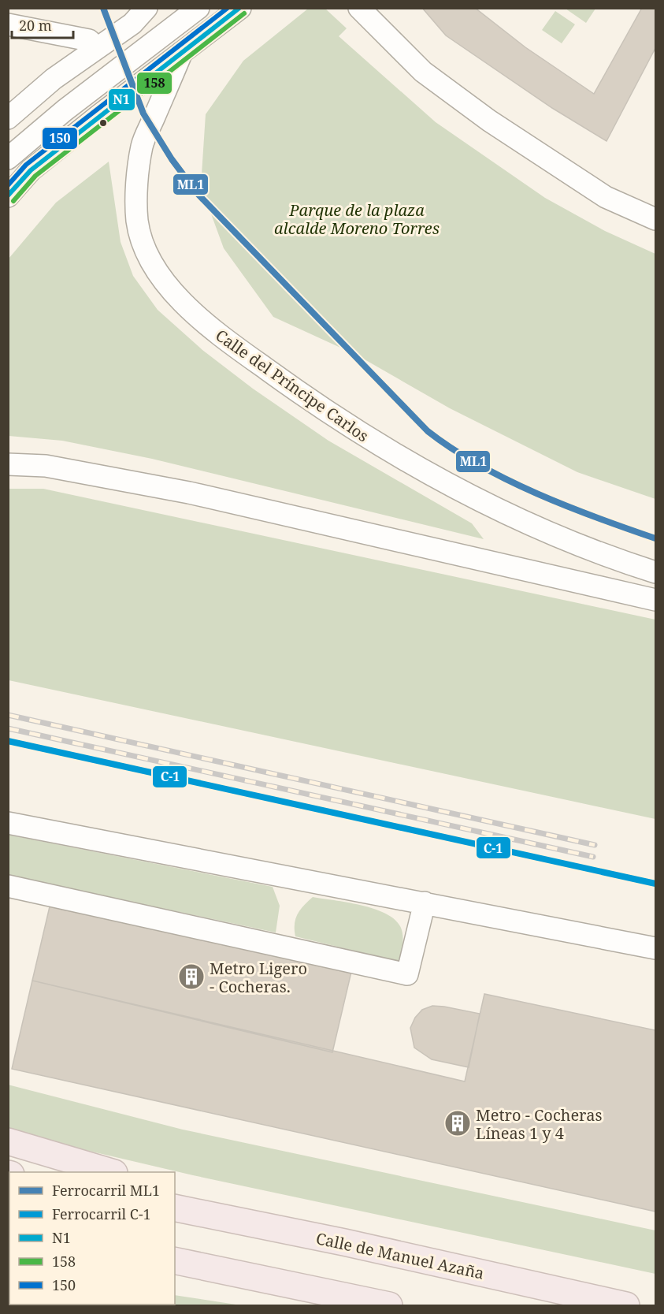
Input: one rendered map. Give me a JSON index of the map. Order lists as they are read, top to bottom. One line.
{"streets":{"highway":["Calle de Manuel Azaña"],"street":["Calle del Príncipe Carlos"]},"parks":["Parque de la plaza alcalde Moreno Torres"],"places":{"building":["Metro Ligero - Cocheras.","Metro - Cocheras Líneas 1 y 4"]},"lines":["rail line ML1","transit line N1","transit line 150","transit line 158","rail line C-1"],"legend":["Ferrocarril ML1","Ferrocarril C-1","N1","158","150"],"scale_bar":"20 m"}
